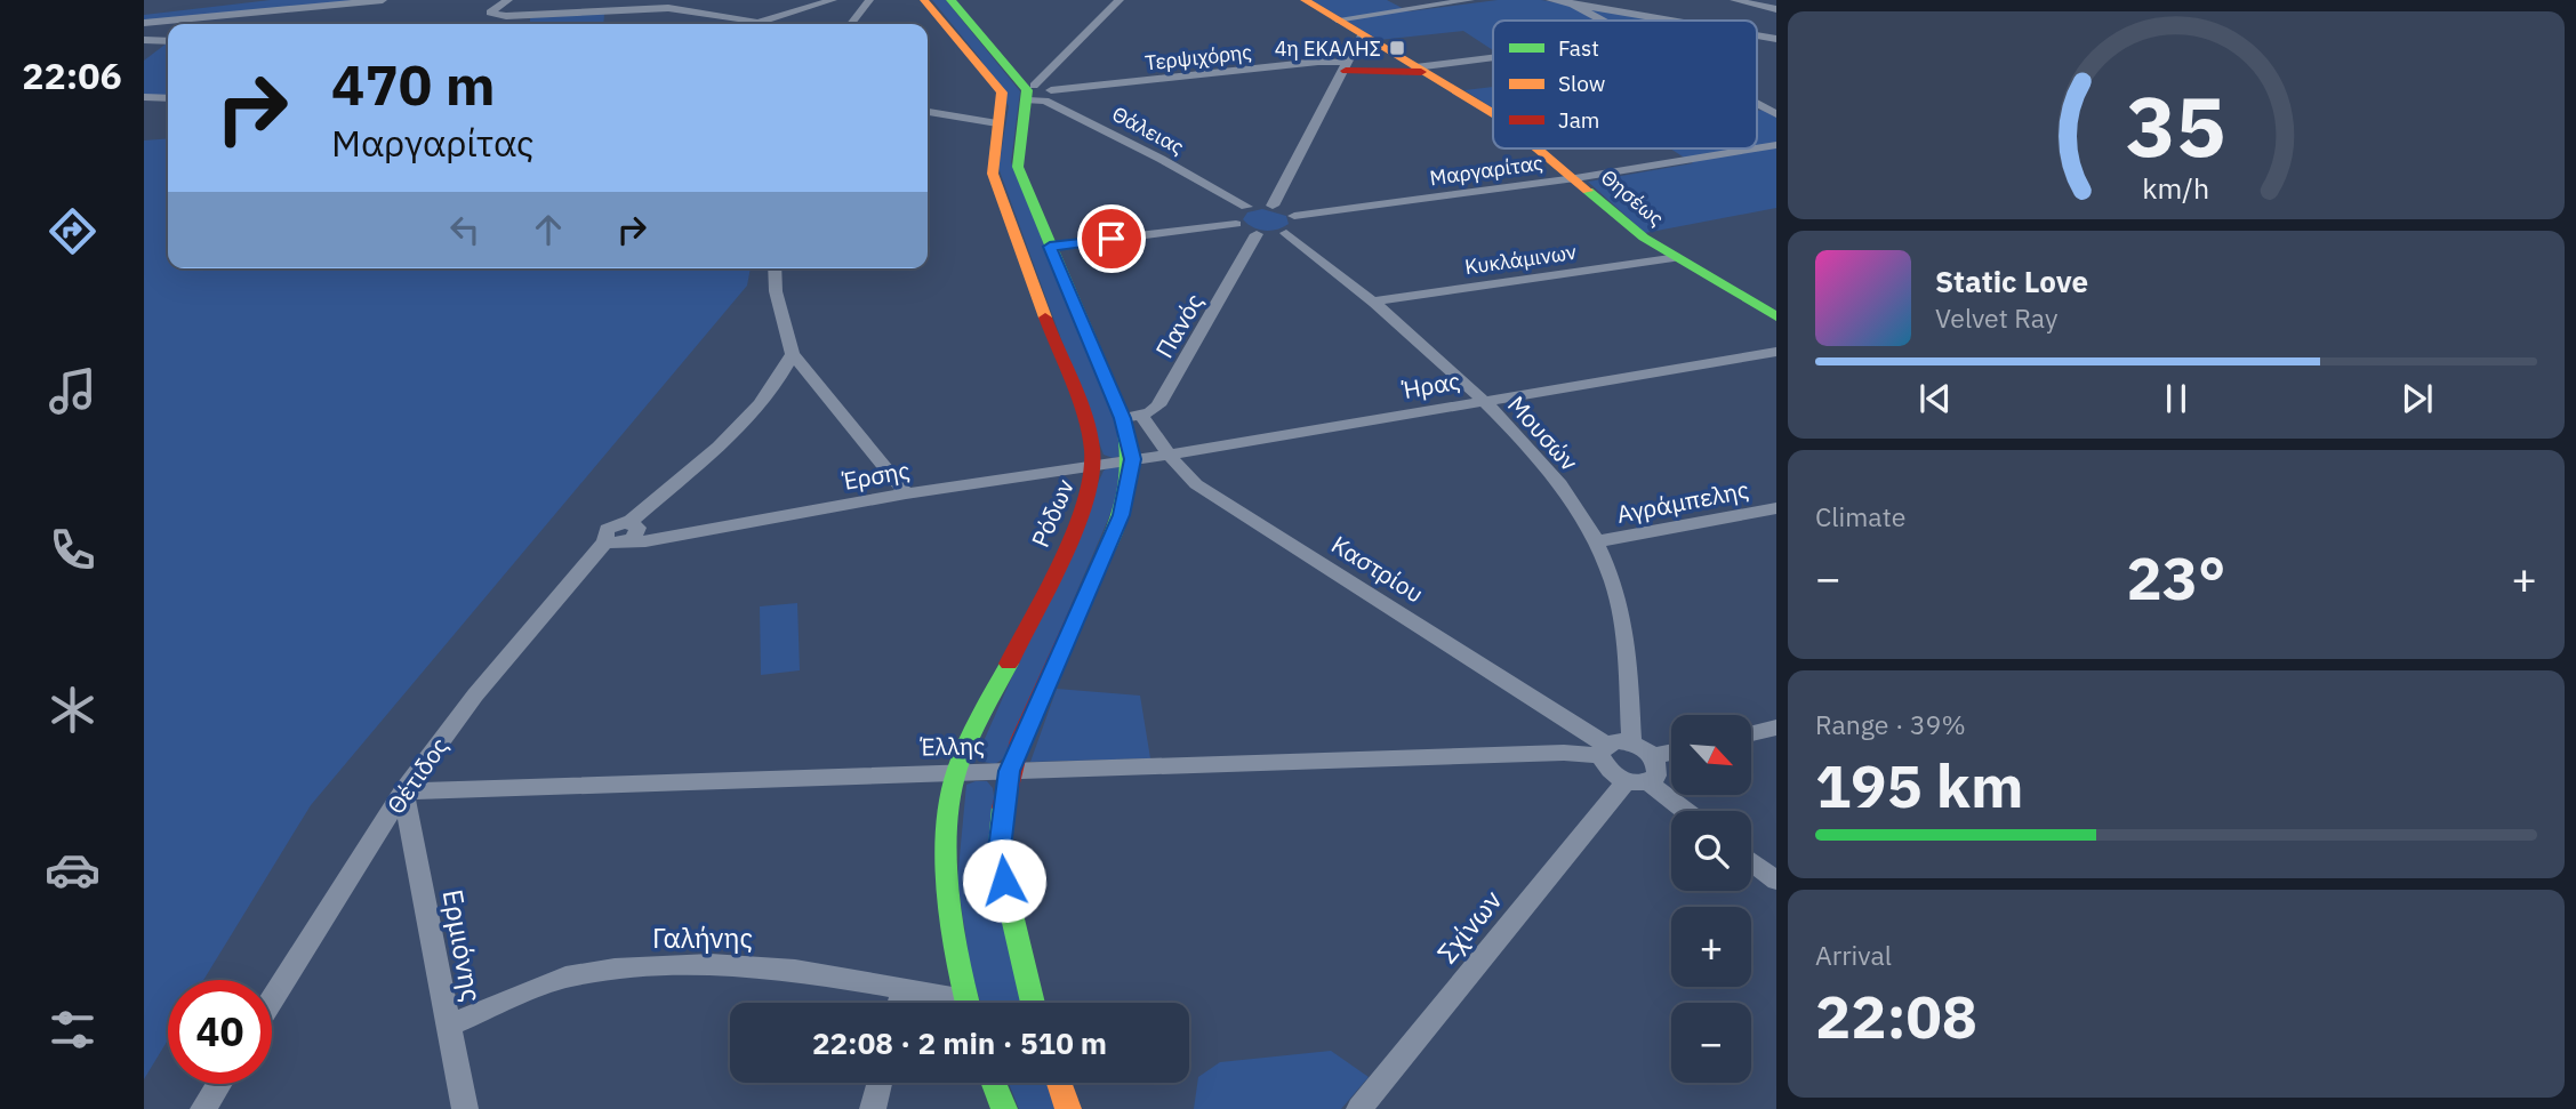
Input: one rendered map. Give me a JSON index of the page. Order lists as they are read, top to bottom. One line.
{"streets":{"street":["Τερψιχόρης","Θάλειας","Μαργαρίτας","Θησέως","Κυκλάμινων","Πανός","Ήρας","Μουσών","Έρσης","Αγράμπελης","Ρόδων","Καστρίου","Έλλης","Θέτιδος","Σχίνων","Γαλήνης","Ερμιόνης"]},"crossings":[["Τερψιχόρης","Θάλειας"],["Μαργαρίτας","Θησέως"],["Θησέως","Κυκλάμινων"],["Κυκλάμινων","Μουσών"],["Πανός","Καστρίου"],["Ήρας","Μουσών"],["Ήρας","Έρσης"],["Ήρας","Ρόδων"],["Ήρας","Καστρίου"],["Μουσών","Αγράμπελης"],["Μουσών","Έλλης"],["Έρσης","Ρόδων"],["Έρσης","Θέτιδος"],["Ρόδων","Έλλης"],["Καστρίου","Έλλης"],["Καστρίου","Σχίνων"],["Έλλης","Θέτιδος"],["Έλλης","Ερμιόνης"],["Θέτιδος","Ερμιόνης"],["Γαλήνης","Ερμιόνης"]],"places":{"transit":["4η ΕΚΑΛΗΣ"]},"legend":["Fast","Slow","Jam"],"north":"bottom right","page":{"tabs":"22:06","turn":["470 m","Μαργαρίτας"],"song":["Static Love","Velvet Ray"],"tile":["Climate",["Range · 39%","195 km"],["Arrival","22:08"]],"heat":["−","23°","+"],"map_buttons":["+","−"],"limit":"40","trip":"22:08 · 2 min · 510 m","gauge":["35","km/h"]}}
